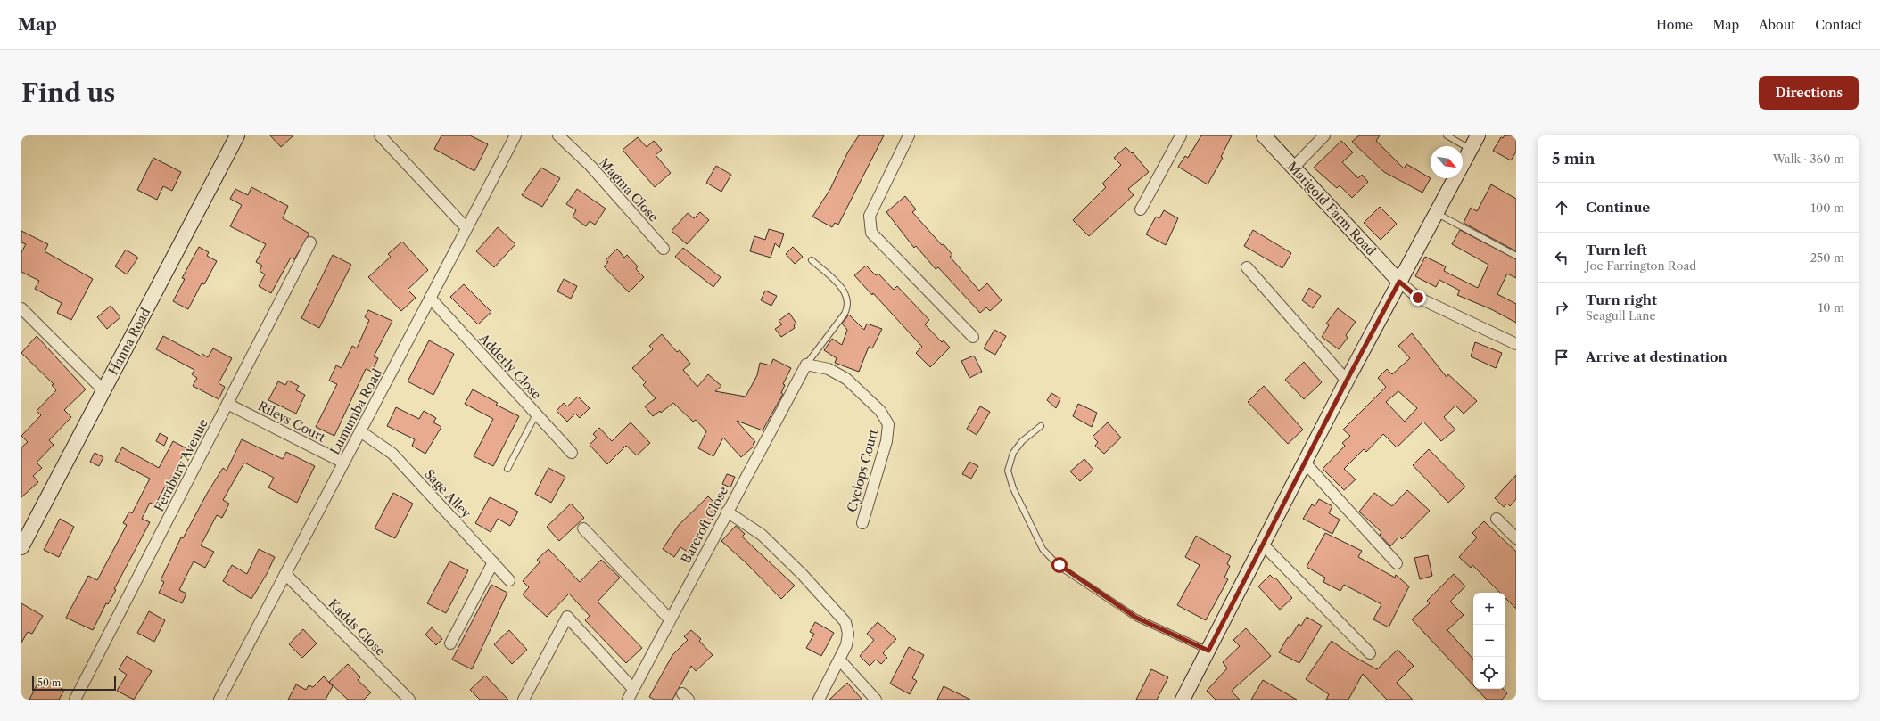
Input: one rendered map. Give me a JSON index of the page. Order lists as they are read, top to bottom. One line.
{"streets":{"street":["Magma Close","Marigold Farm Road","Hanna Road","Adderly Close","Lumumba Road","Rileys Court","Fernbury Avenue","Cyclops Court","Sage Alley","Barcroft Close","Kadds Close"]},"crossings":[["Adderly Close","Lumumba Road"],["Lumumba Road","Rileys Court"],["Lumumba Road","Sage Alley"],["Lumumba Road","Kadds Close"],["Rileys Court","Fernbury Avenue"],["Cyclops Court","Barcroft Close"]],"scale_bar":"50 m","north":"bottom right","page":{"header":"Map","nav":["Home","Map","About","Contact"],"buttons":"Directions","title":"Find us","heading":["5 min","Walk · 360 m"],"list":[["Continue","100 m"],["Turn left","Joe Farrington Road","250 m"],["Turn right","Seagull Lane","10 m"],"Arrive at destination"],"map_buttons":["+","−"],"scale":"50 m"}}
